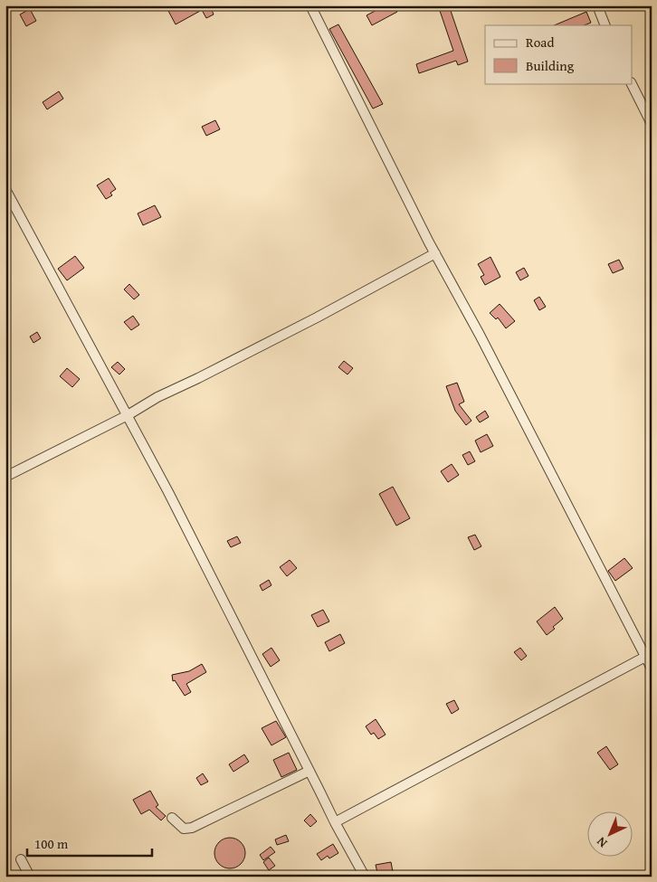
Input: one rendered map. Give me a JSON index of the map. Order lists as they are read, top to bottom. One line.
{"legend":["Road","Building"],"scale_bar":"100 m","north":"bottom left"}
